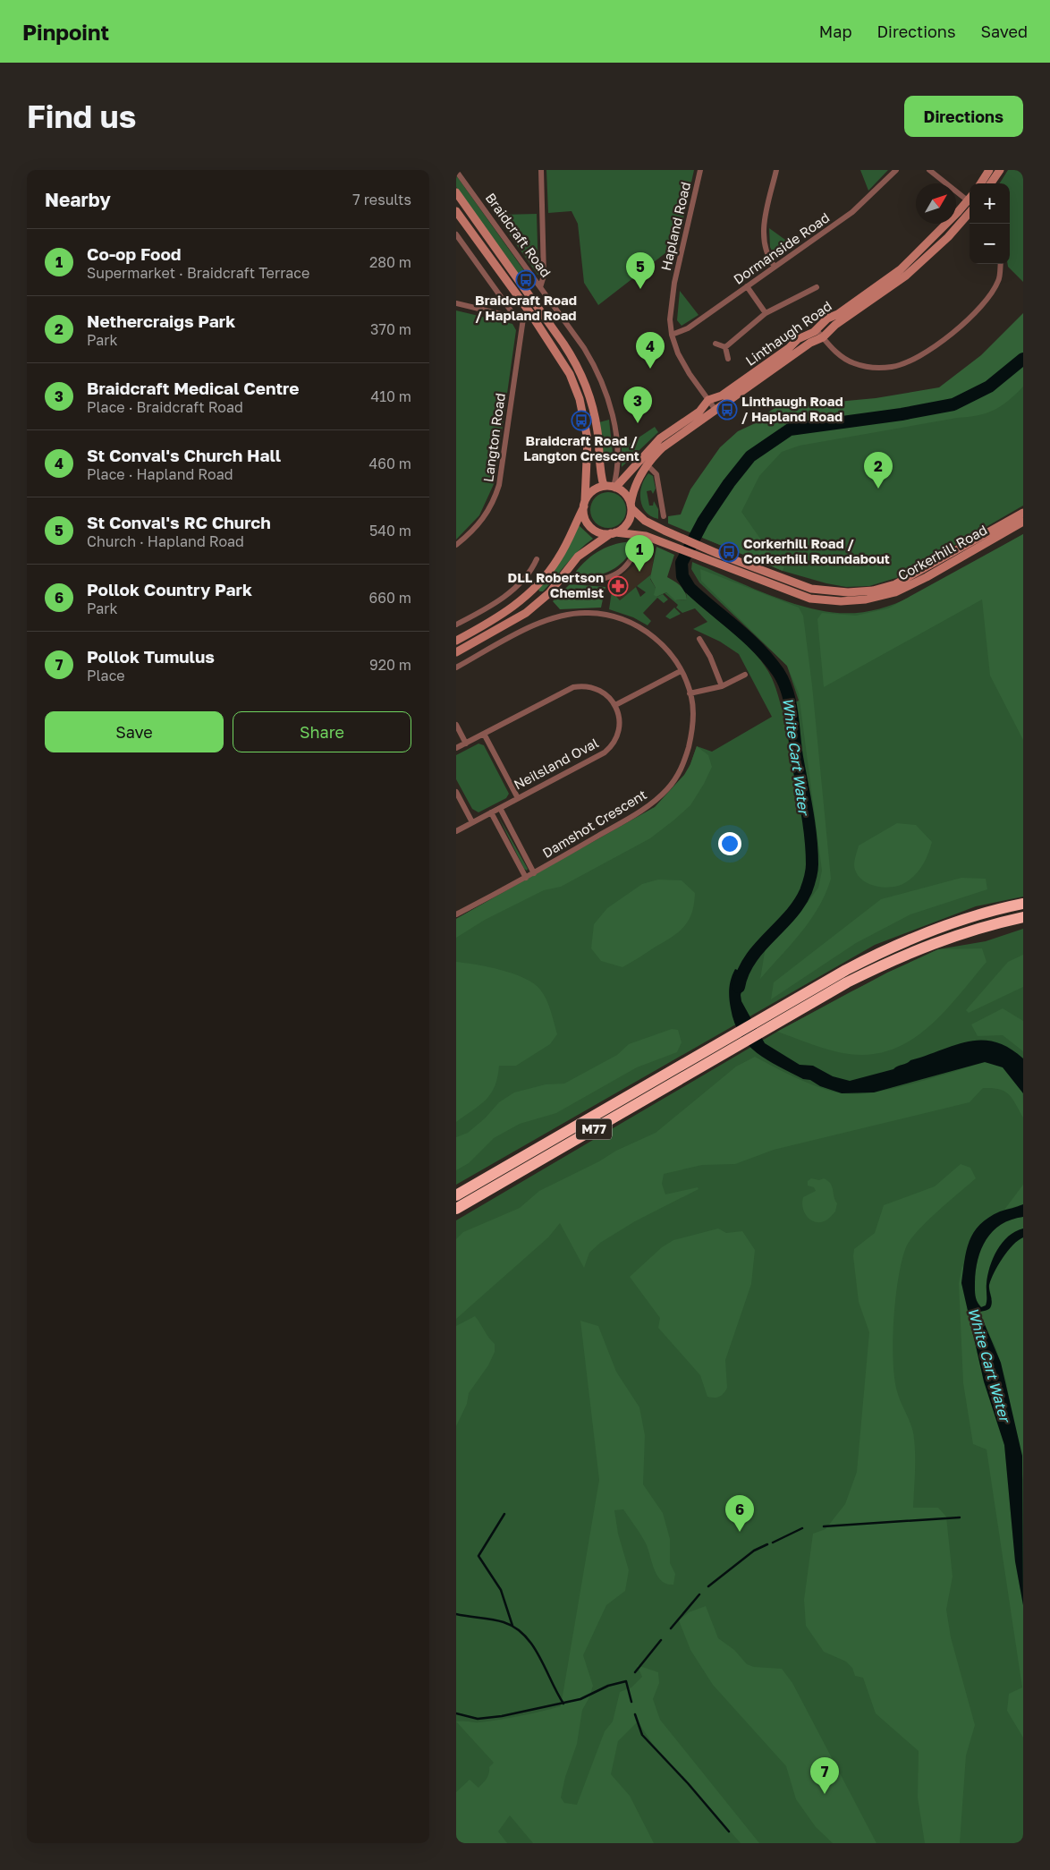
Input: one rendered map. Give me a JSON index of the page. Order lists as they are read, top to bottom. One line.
{"streets":{"highway":["M77"],"street":["Hapland Road","Braidcraft Road","Dormanside Road","Linthaugh Road","Langton Road","Corkerhill Road","Neilsland Oval","Damshot Crescent"]},"crossings":[["Hapland Road","Dormanside Road"],["Hapland Road","Linthaugh Road"],["Braidcraft Road","Linthaugh Road"],["Braidcraft Road","Corkerhill Road"],["Linthaugh Road","Corkerhill Road"]],"water":["White Cart Water"],"places":{"bus stop":["Braidcraft Road / Hapland Road","Linthaugh Road / Hapland Road","Braidcraft Road / Langton Crescent","Corkerhill Road / Corkerhill Roundabout"],"pharmacy":["DLL Robertson Chemist"]},"north":"top right","page":{"header":"Pinpoint","nav":["Map","Directions","Saved"],"buttons":["Directions",["Save","Share"]],"title":"Find us","heading":["Nearby","7 results"],"map_buttons":["+","−"],"list":[{"mark":"1","name":"Co-op Food","note":"Supermarket · Braidcraft Terrace","value":"280 m"},{"mark":"2","name":"Nethercraigs Park","note":"Park","value":"370 m"},{"mark":"3","name":"Braidcraft Medical Centre","note":"Place · Braidcraft Road","value":"410 m"},{"mark":"4","name":"St Conval's Church Hall","note":"Place · Hapland Road","value":"460 m"},{"mark":"5","name":"St Conval's RC Church","note":"Church · Hapland Road","value":"540 m"},{"mark":"6","name":"Pollok Country Park","note":"Park","value":"660 m"},{"mark":"7","name":"Pollok Tumulus","note":"Place","value":"920 m"}],"pins":["5","4","3","2","1","6","7"]}}
